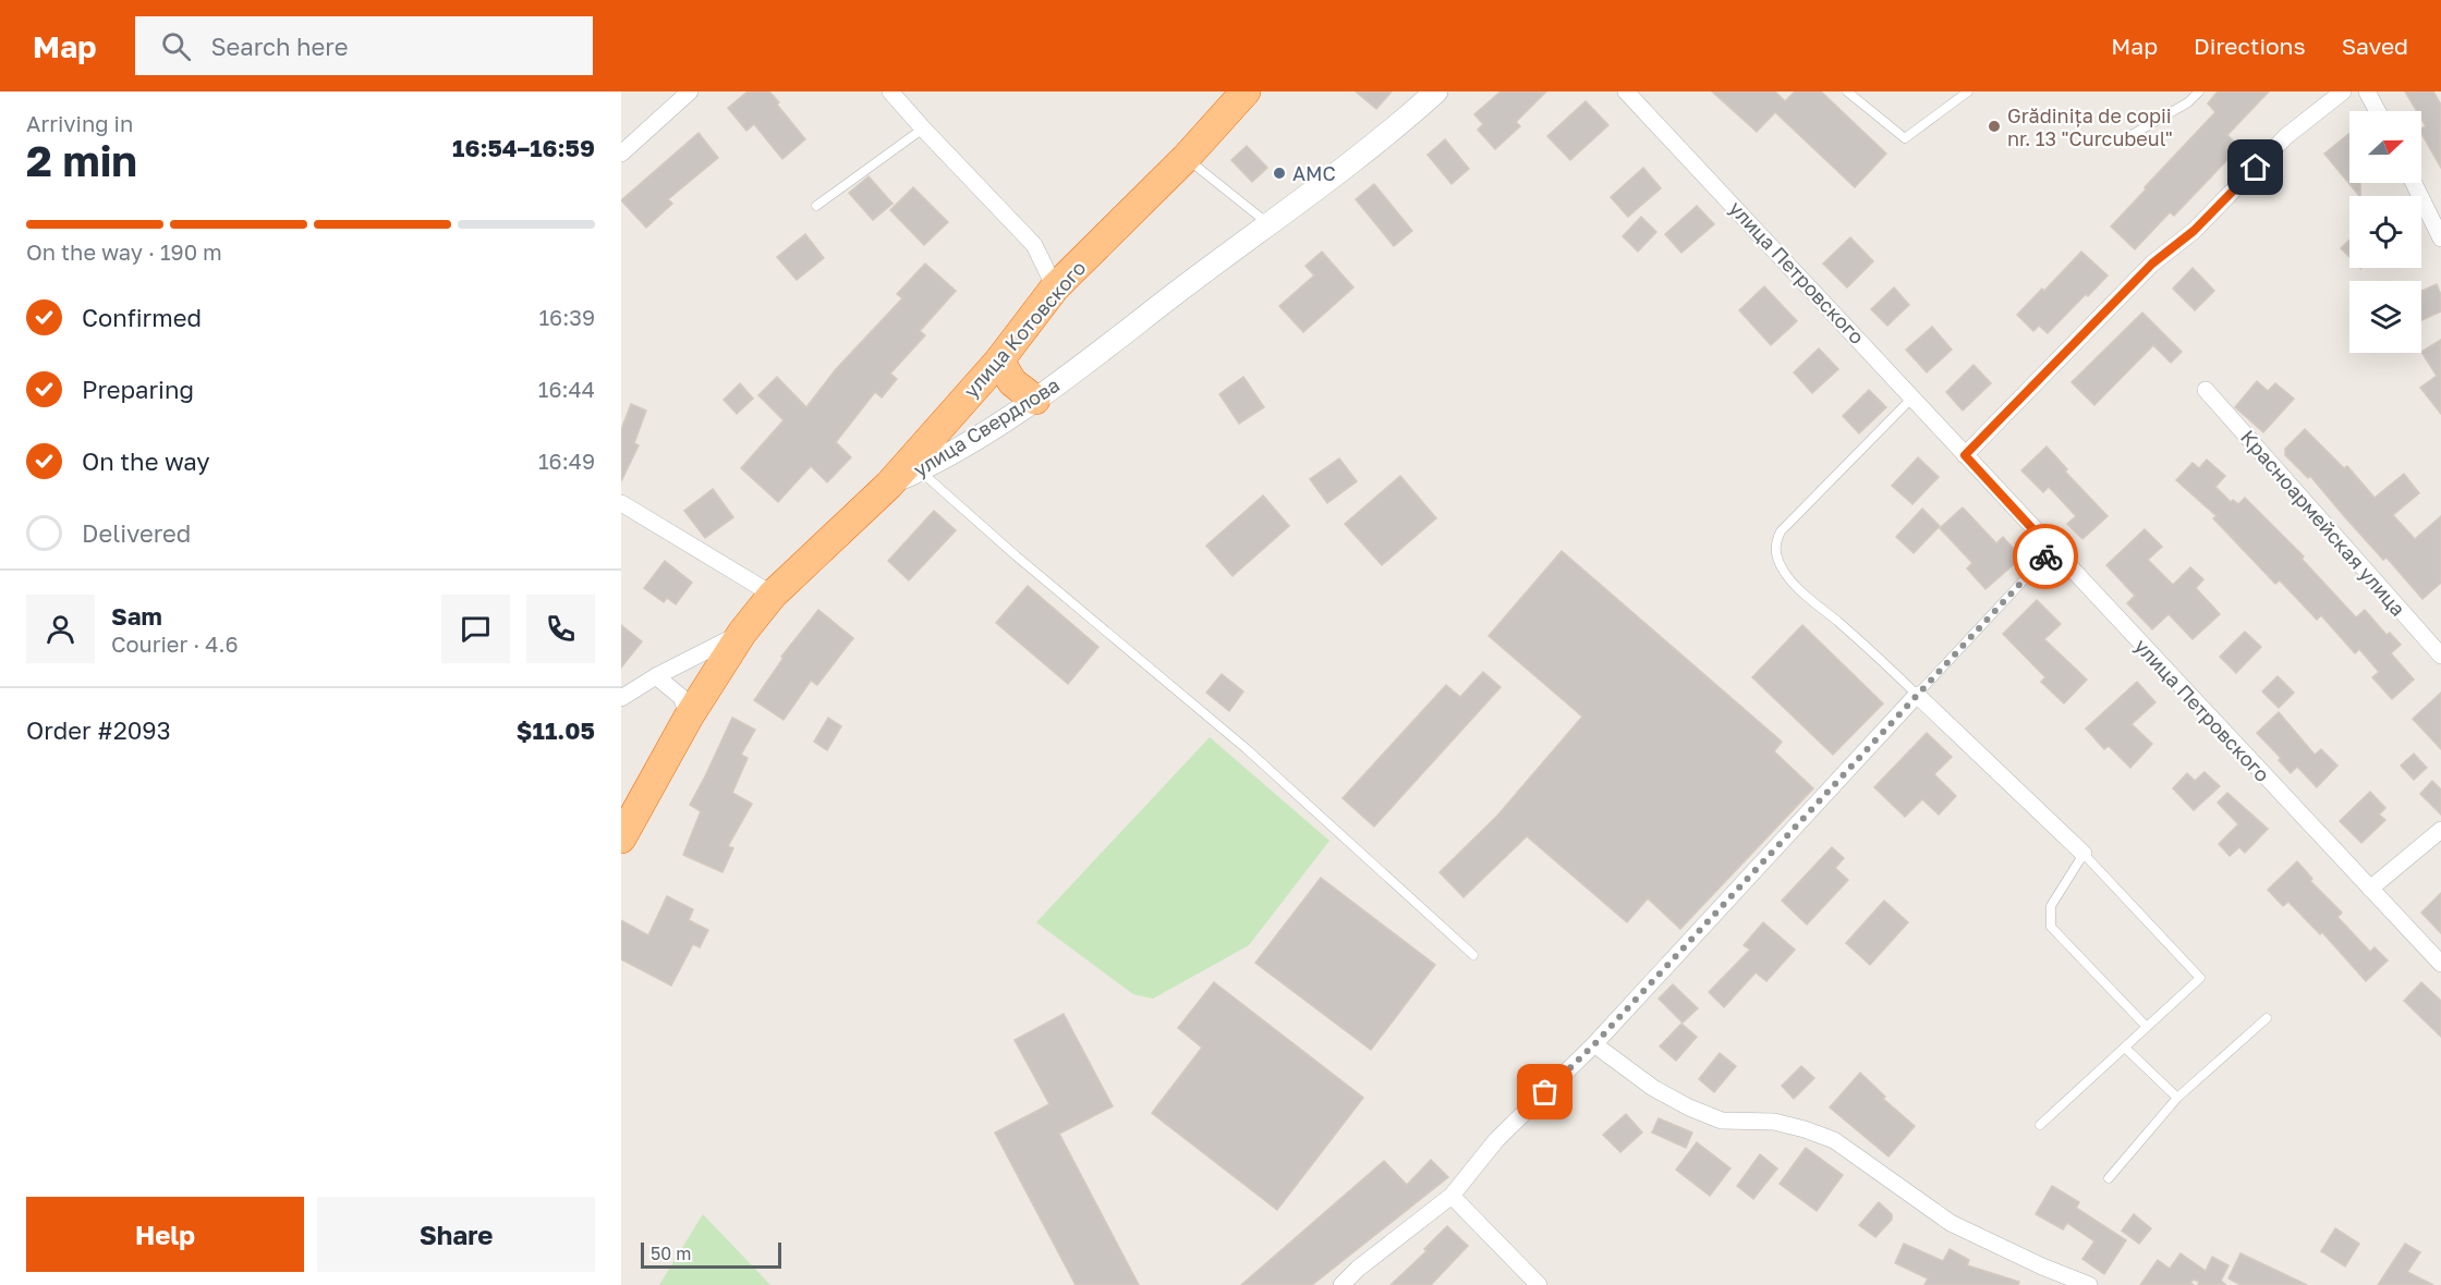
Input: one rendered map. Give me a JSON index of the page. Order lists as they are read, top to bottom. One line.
{"streets":{"highway":["улица Котовского","улица Свердлова"],"street":["улица Петровского","Красноармейская улица"]},"crossings":[["улица Котовского","улица Свердлова"]],"places":["Grădinița de copii nr. 13 \"Curcubeul\"","AMC"],"scale_bar":"50 m","north":"right","page":{"header":"Map","search":"Search here","nav":["Map","Directions","Saved"],"heading":["2 min","Arriving in","16:54–16:59"],"panel":["Sam","Courier · 4.6","Order #2093","$11.05"],"bar":"On the way · 190 m","list":[["Confirmed","16:39"],["Preparing","16:44"],["On the way","16:49"],"Delivered"],"buttons":["Help","Share"],"scale":"50 m"}}
